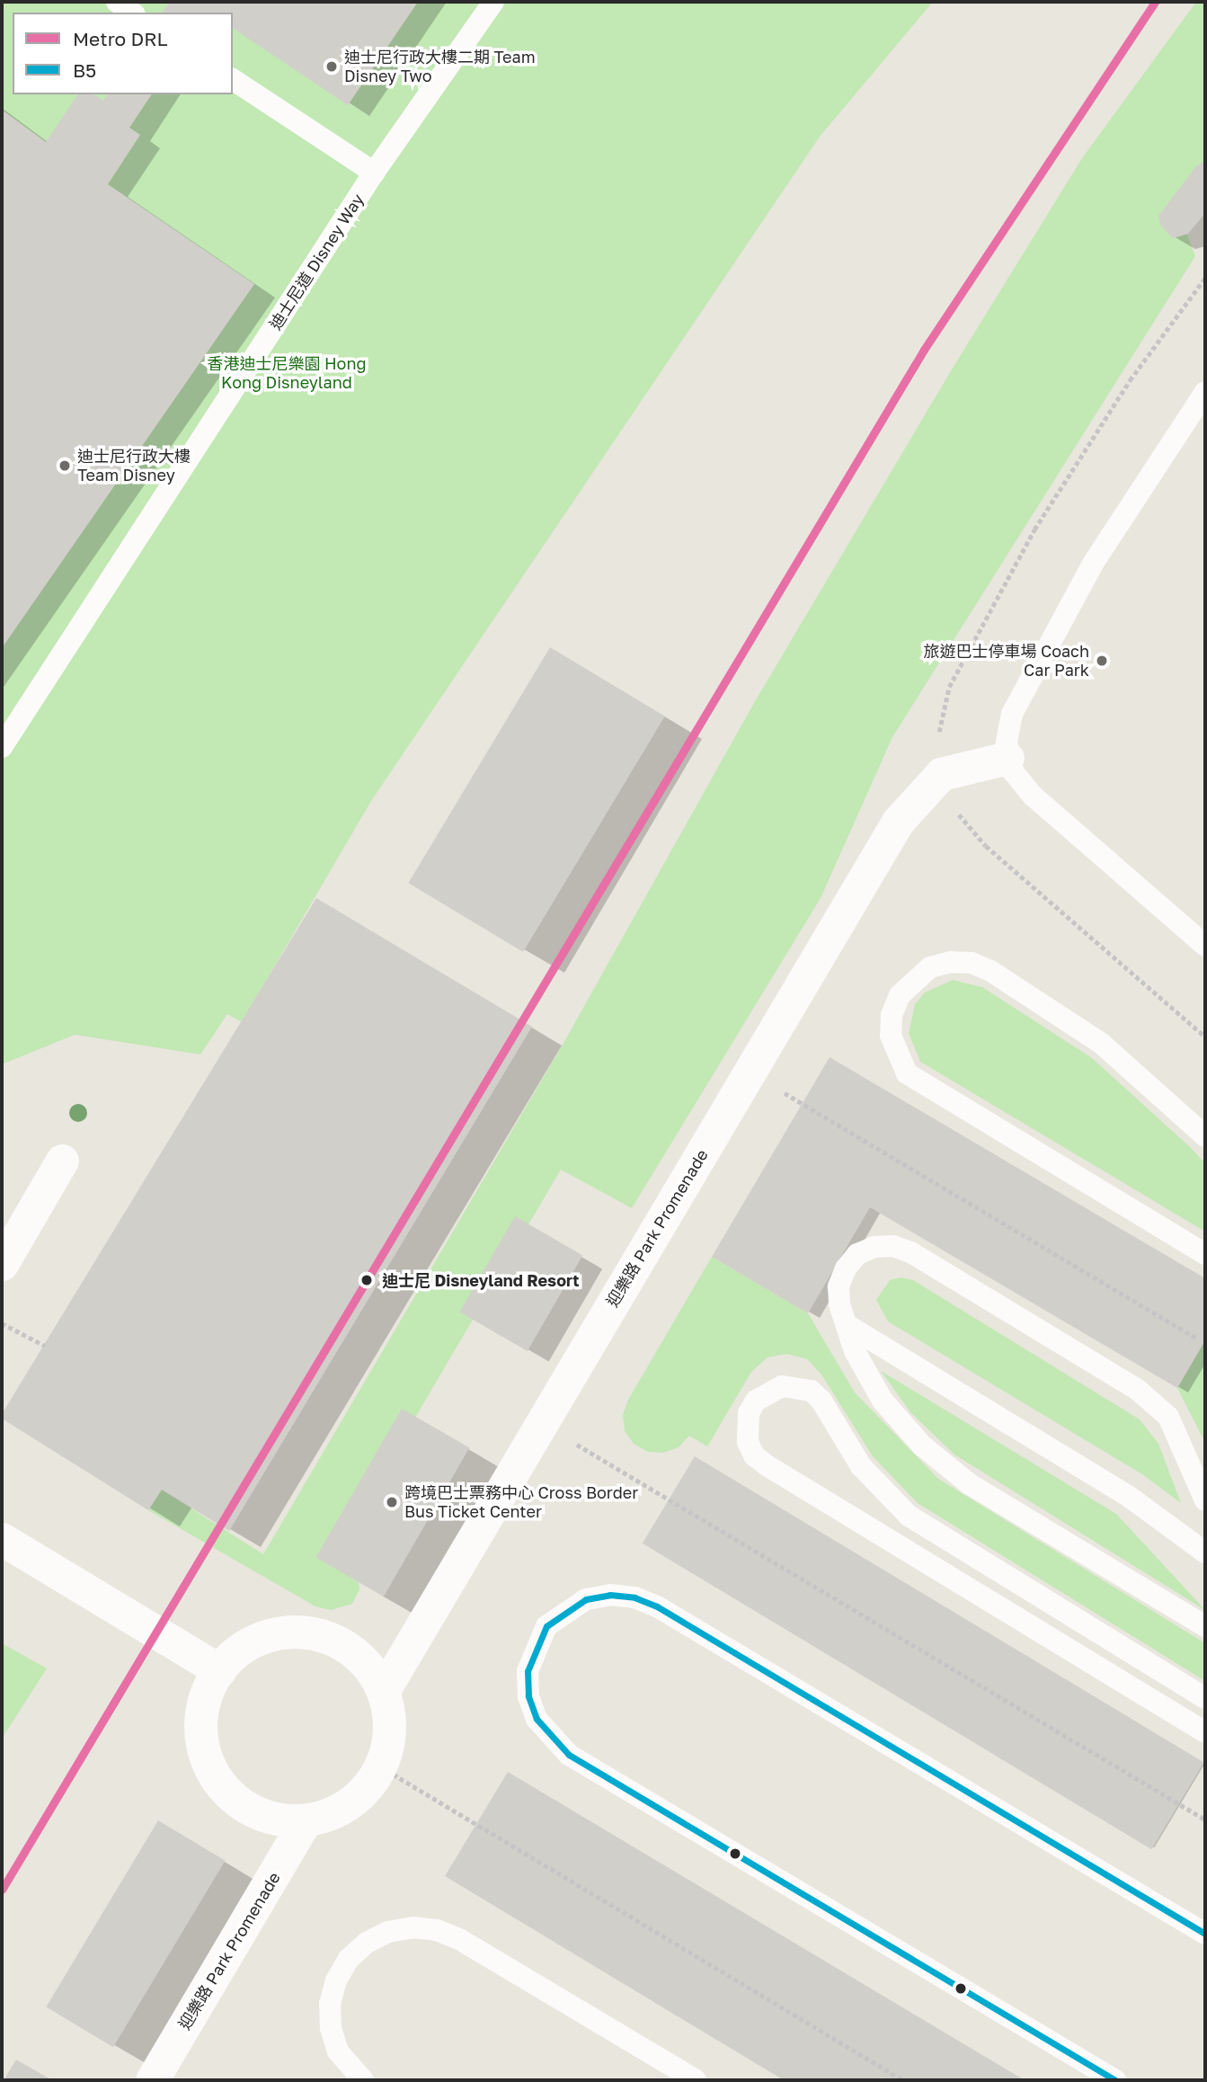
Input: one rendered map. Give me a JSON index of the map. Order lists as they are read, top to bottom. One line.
{"streets":{"street":["迎樂路 Park Promenade"],"lane":["迪士尼道 Disney Way"]},"parks":["香港迪士尼樂園 Hong Kong Disneyland"],"places":["迪士尼行政大樓二期 Team Disney Two","迪士尼行政大樓 Team Disney","旅遊巴士停車場 Coach Car Park","迪士尼 Disneyland Resort","跨境巴士票務中心 Cross Border Bus Ticket Center"],"lines":["metro line DRL","transit line B5"],"legend":["Metro DRL","B5"]}
